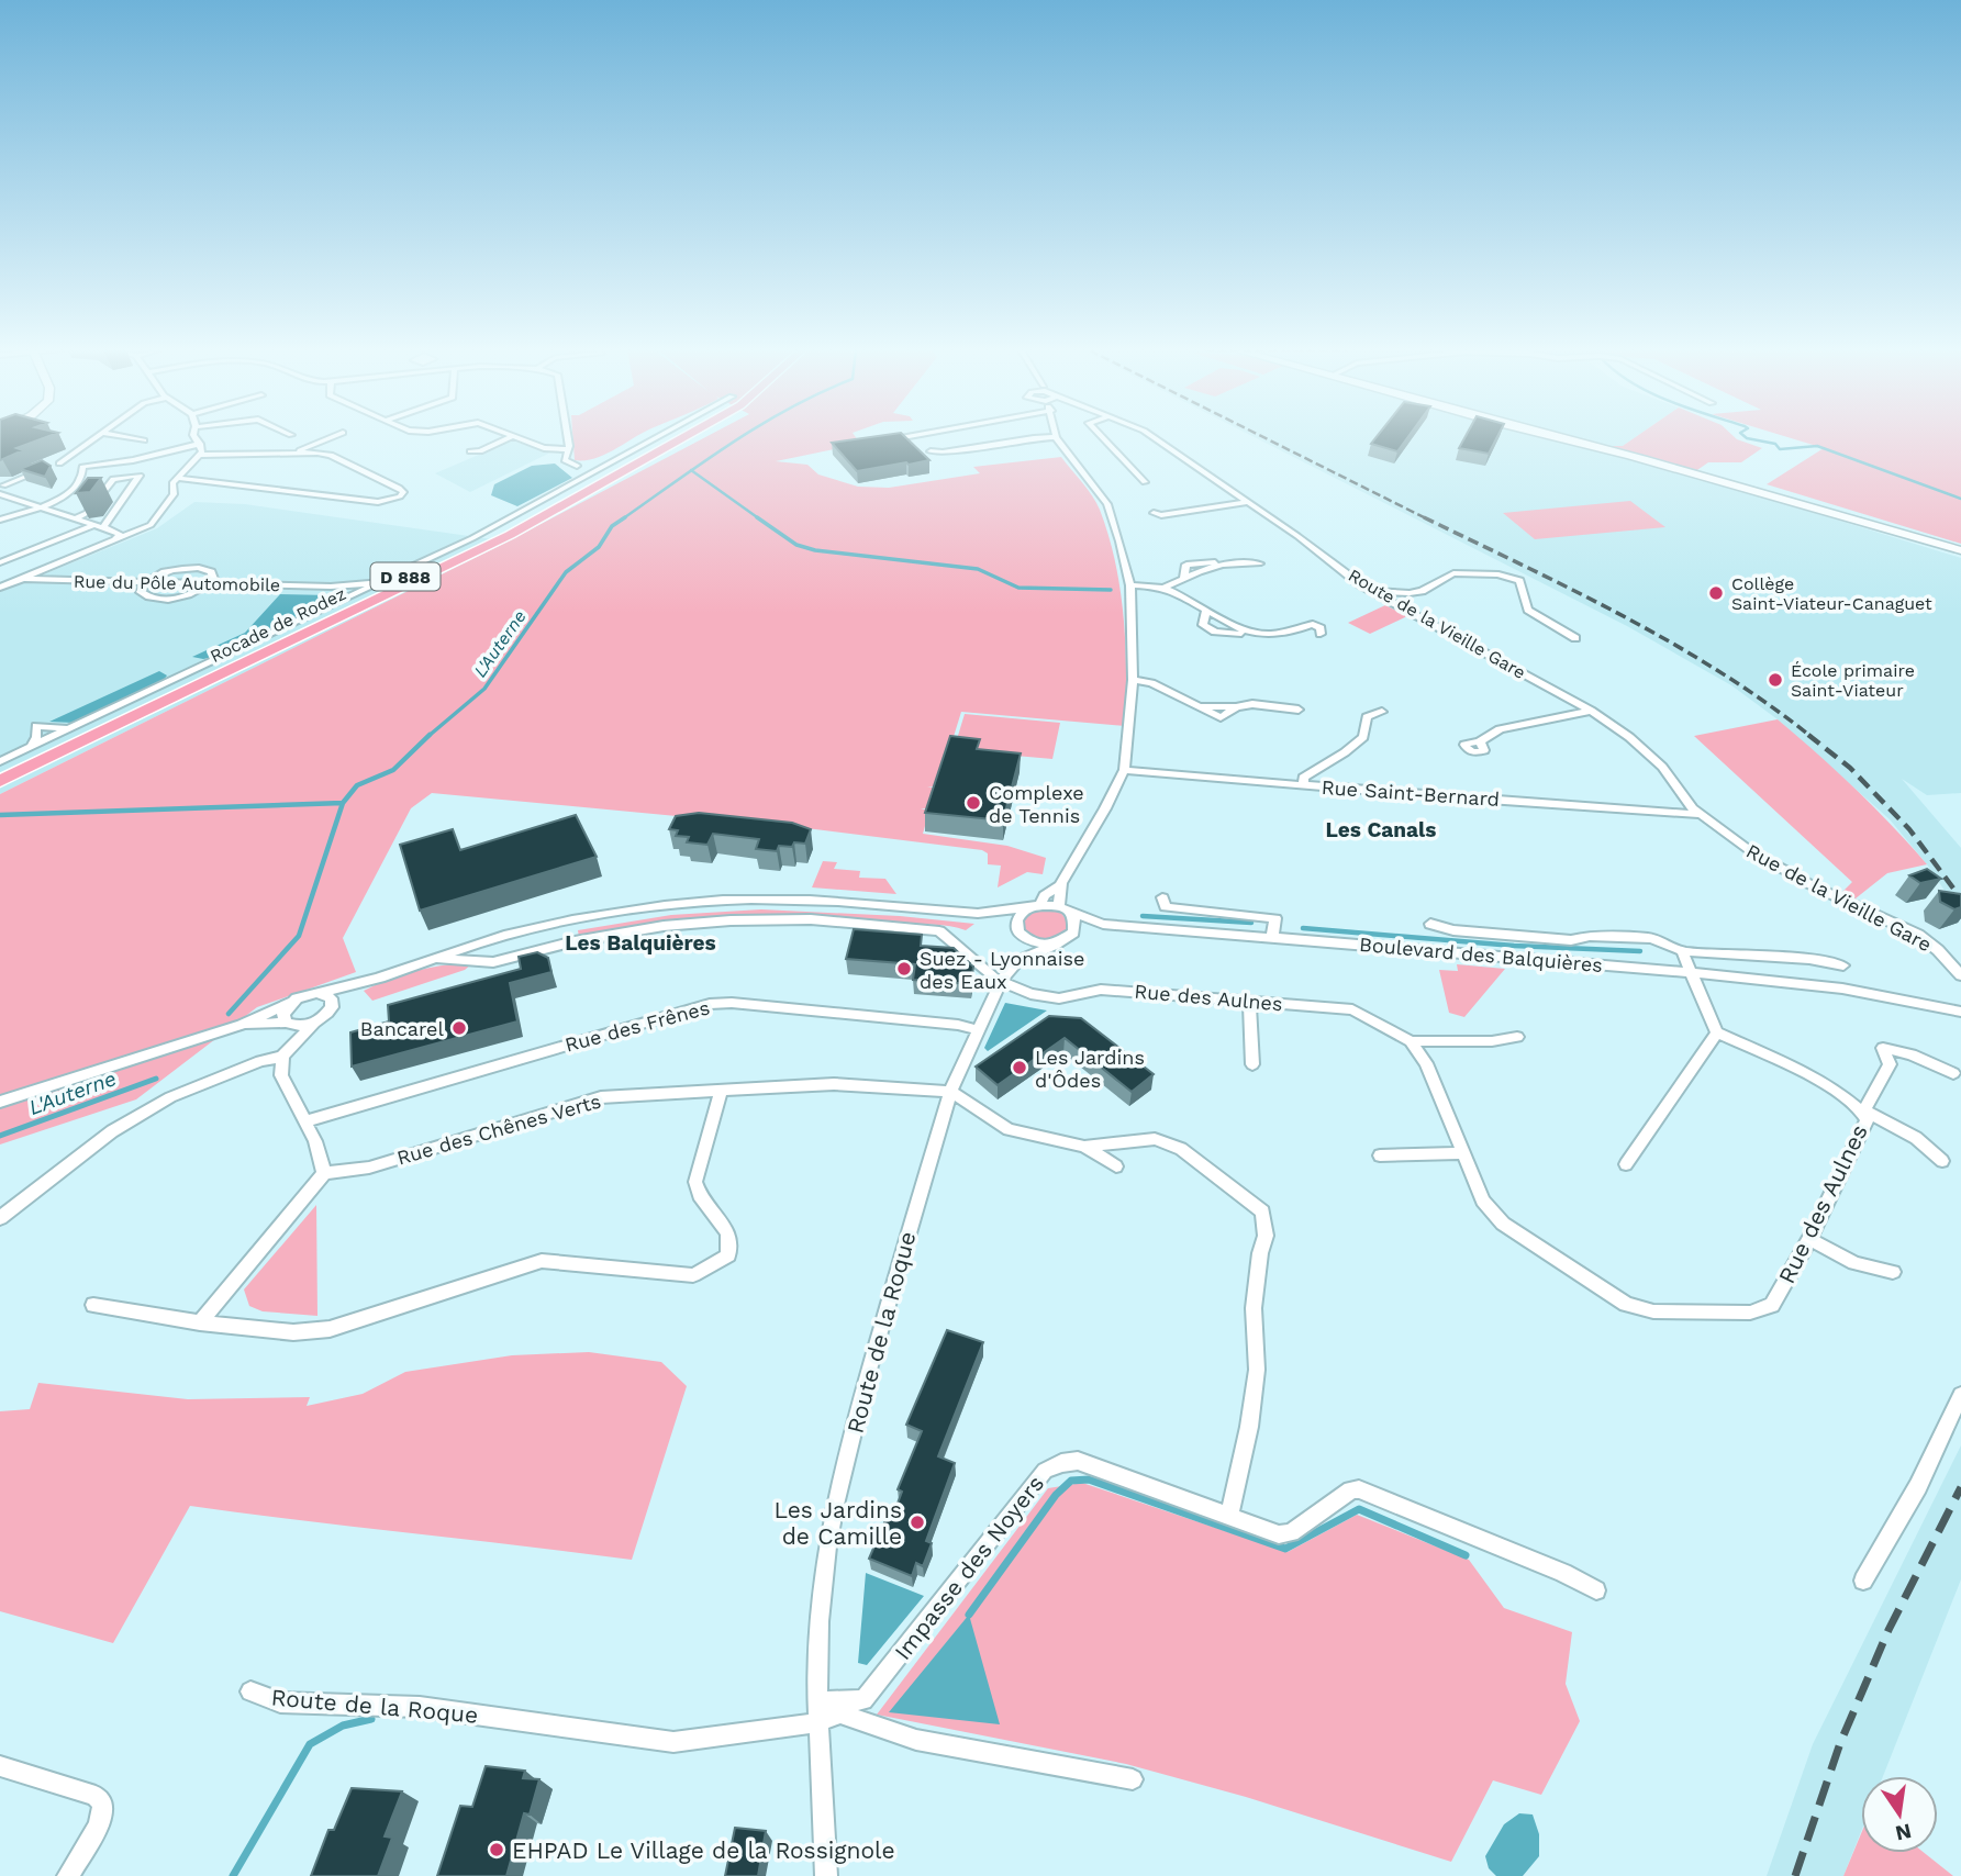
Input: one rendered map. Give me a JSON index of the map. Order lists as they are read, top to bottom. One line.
{"streets":{"highway":["D 888","Rocade de Rodez"],"street":["Rue du Pôle Automobile","Route de la Vieille Gare","Rue Saint-Bernard","Rue de la Vieille Gare","Boulevard des Balquières","Rue des Aulnes","Rue des Frênes","Rue des Chênes Verts","Route de la Roque","Impasse des Noyers"]},"crossings":[["Route de la Vieille Gare","Rue de la Vieille Gare"],["Rue Saint-Bernard","Rue de la Vieille Gare"],["Boulevard des Balquières","Route de la Roque"],["Rue des Aulnes","Route de la Roque"],["Rue des Frênes","Route de la Roque"],["Rue des Chênes Verts","Route de la Roque"],["Route de la Roque","Impasse des Noyers"]],"districts":["Les Canals","Les Balquières"],"water":["L'Auterne"],"places":["Collège Saint-Viateur-Canaguet","École primaire Saint-Viateur","Complexe de Tennis","Suez - Lyonnaise des Eaux","Bancarel","Les Jardins d'Ôdes","Les Jardins de Camille","EHPAD Le Village de la Rossignole"],"north":"bottom"}
